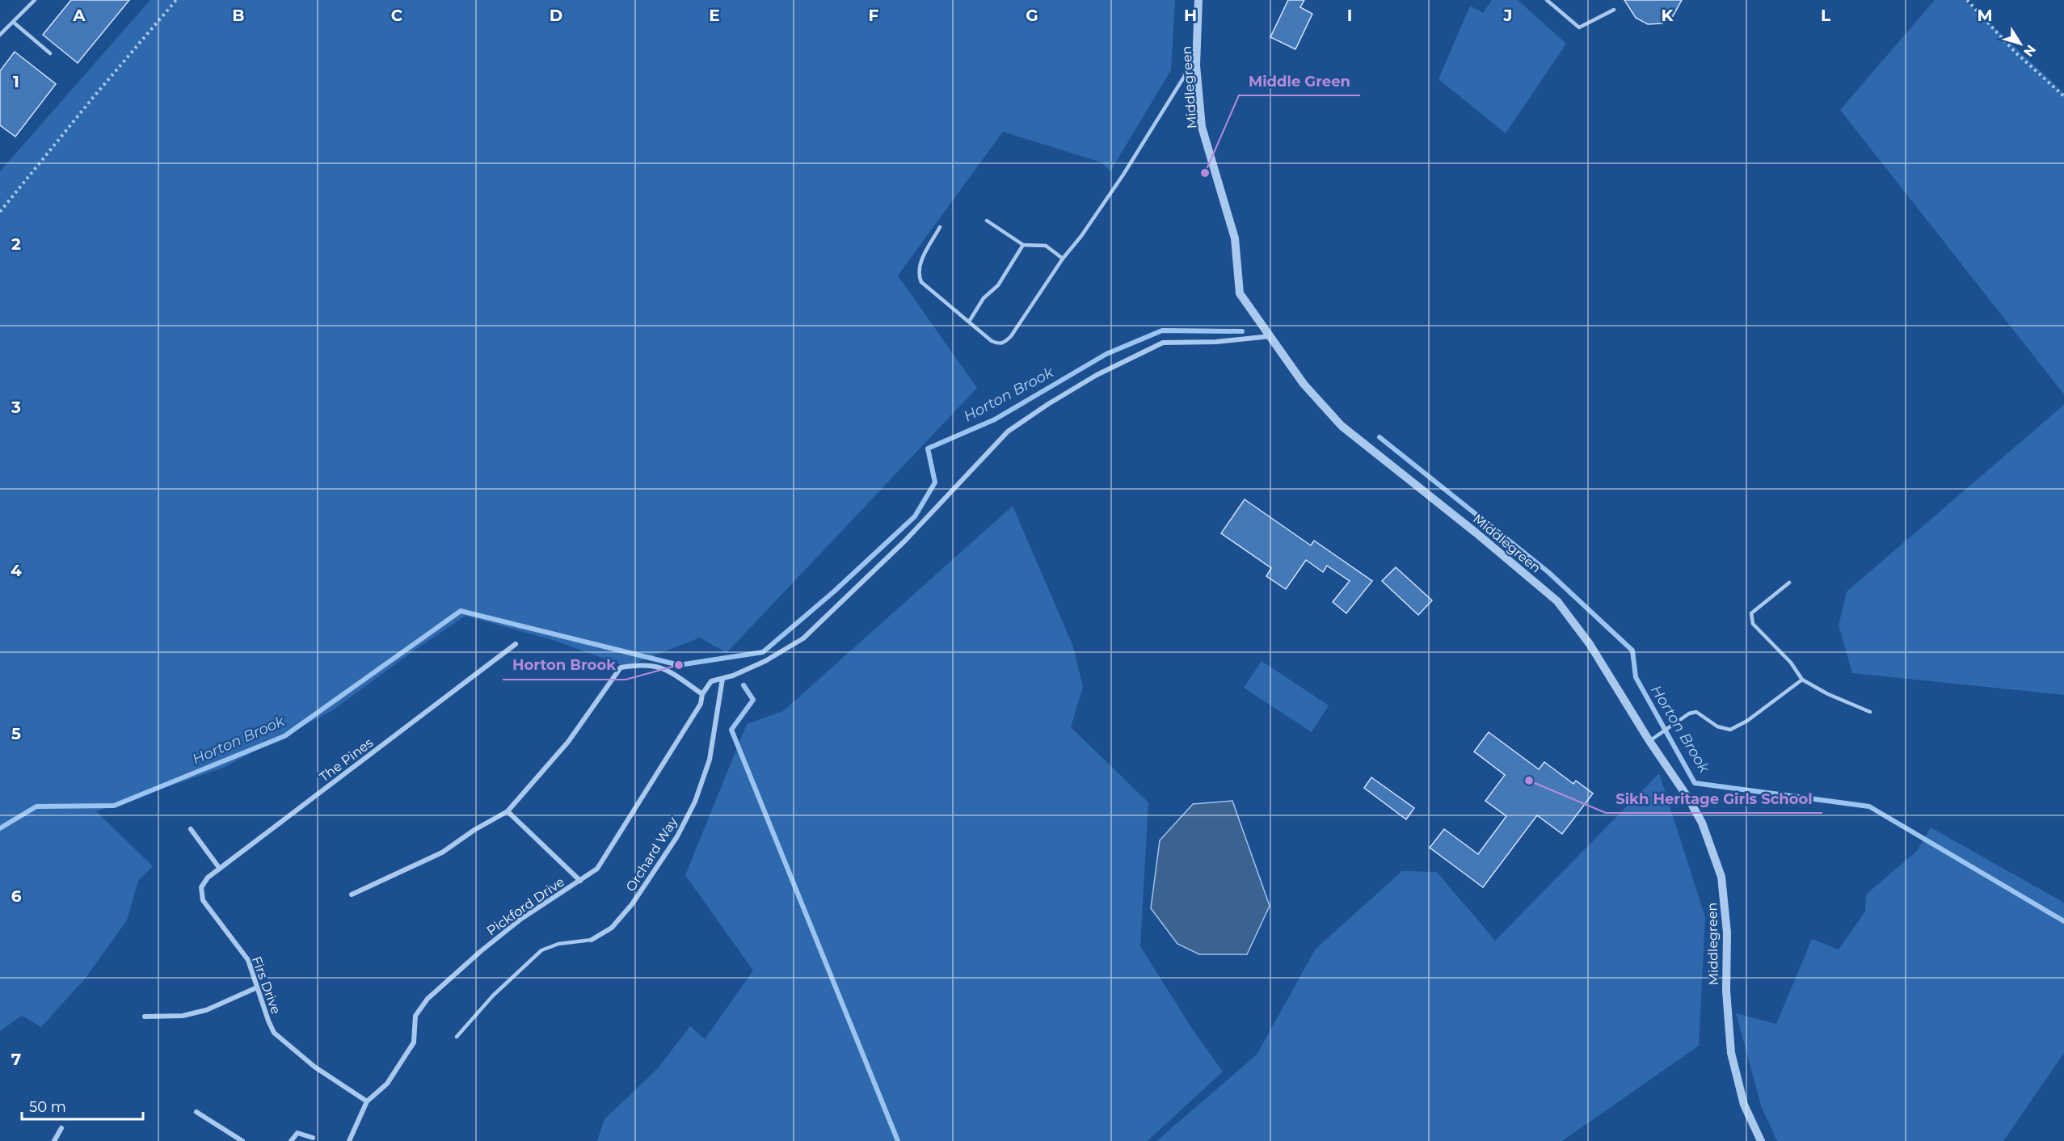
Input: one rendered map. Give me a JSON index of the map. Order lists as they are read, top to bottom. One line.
{"streets":{"street":["Middlegreen","The Pines","Orchard Way","Pickford Drive","Firs Drive"]},"crossings":[["The Pines","Firs Drive"],["Orchard Way","Pickford Drive"],["Pickford Drive","Firs Drive"]],"water":["Horton Brook"],"places":["Middle Green","Horton Brook","Sikh Heritage Girls School"],"scale_bar":"50 m","north":"bottom right","grid":{"columns":["A","B","C","D","E","F","G","H","I","J","K","L","M"],"rows":["1","2","3","4","5","6","7"]}}
